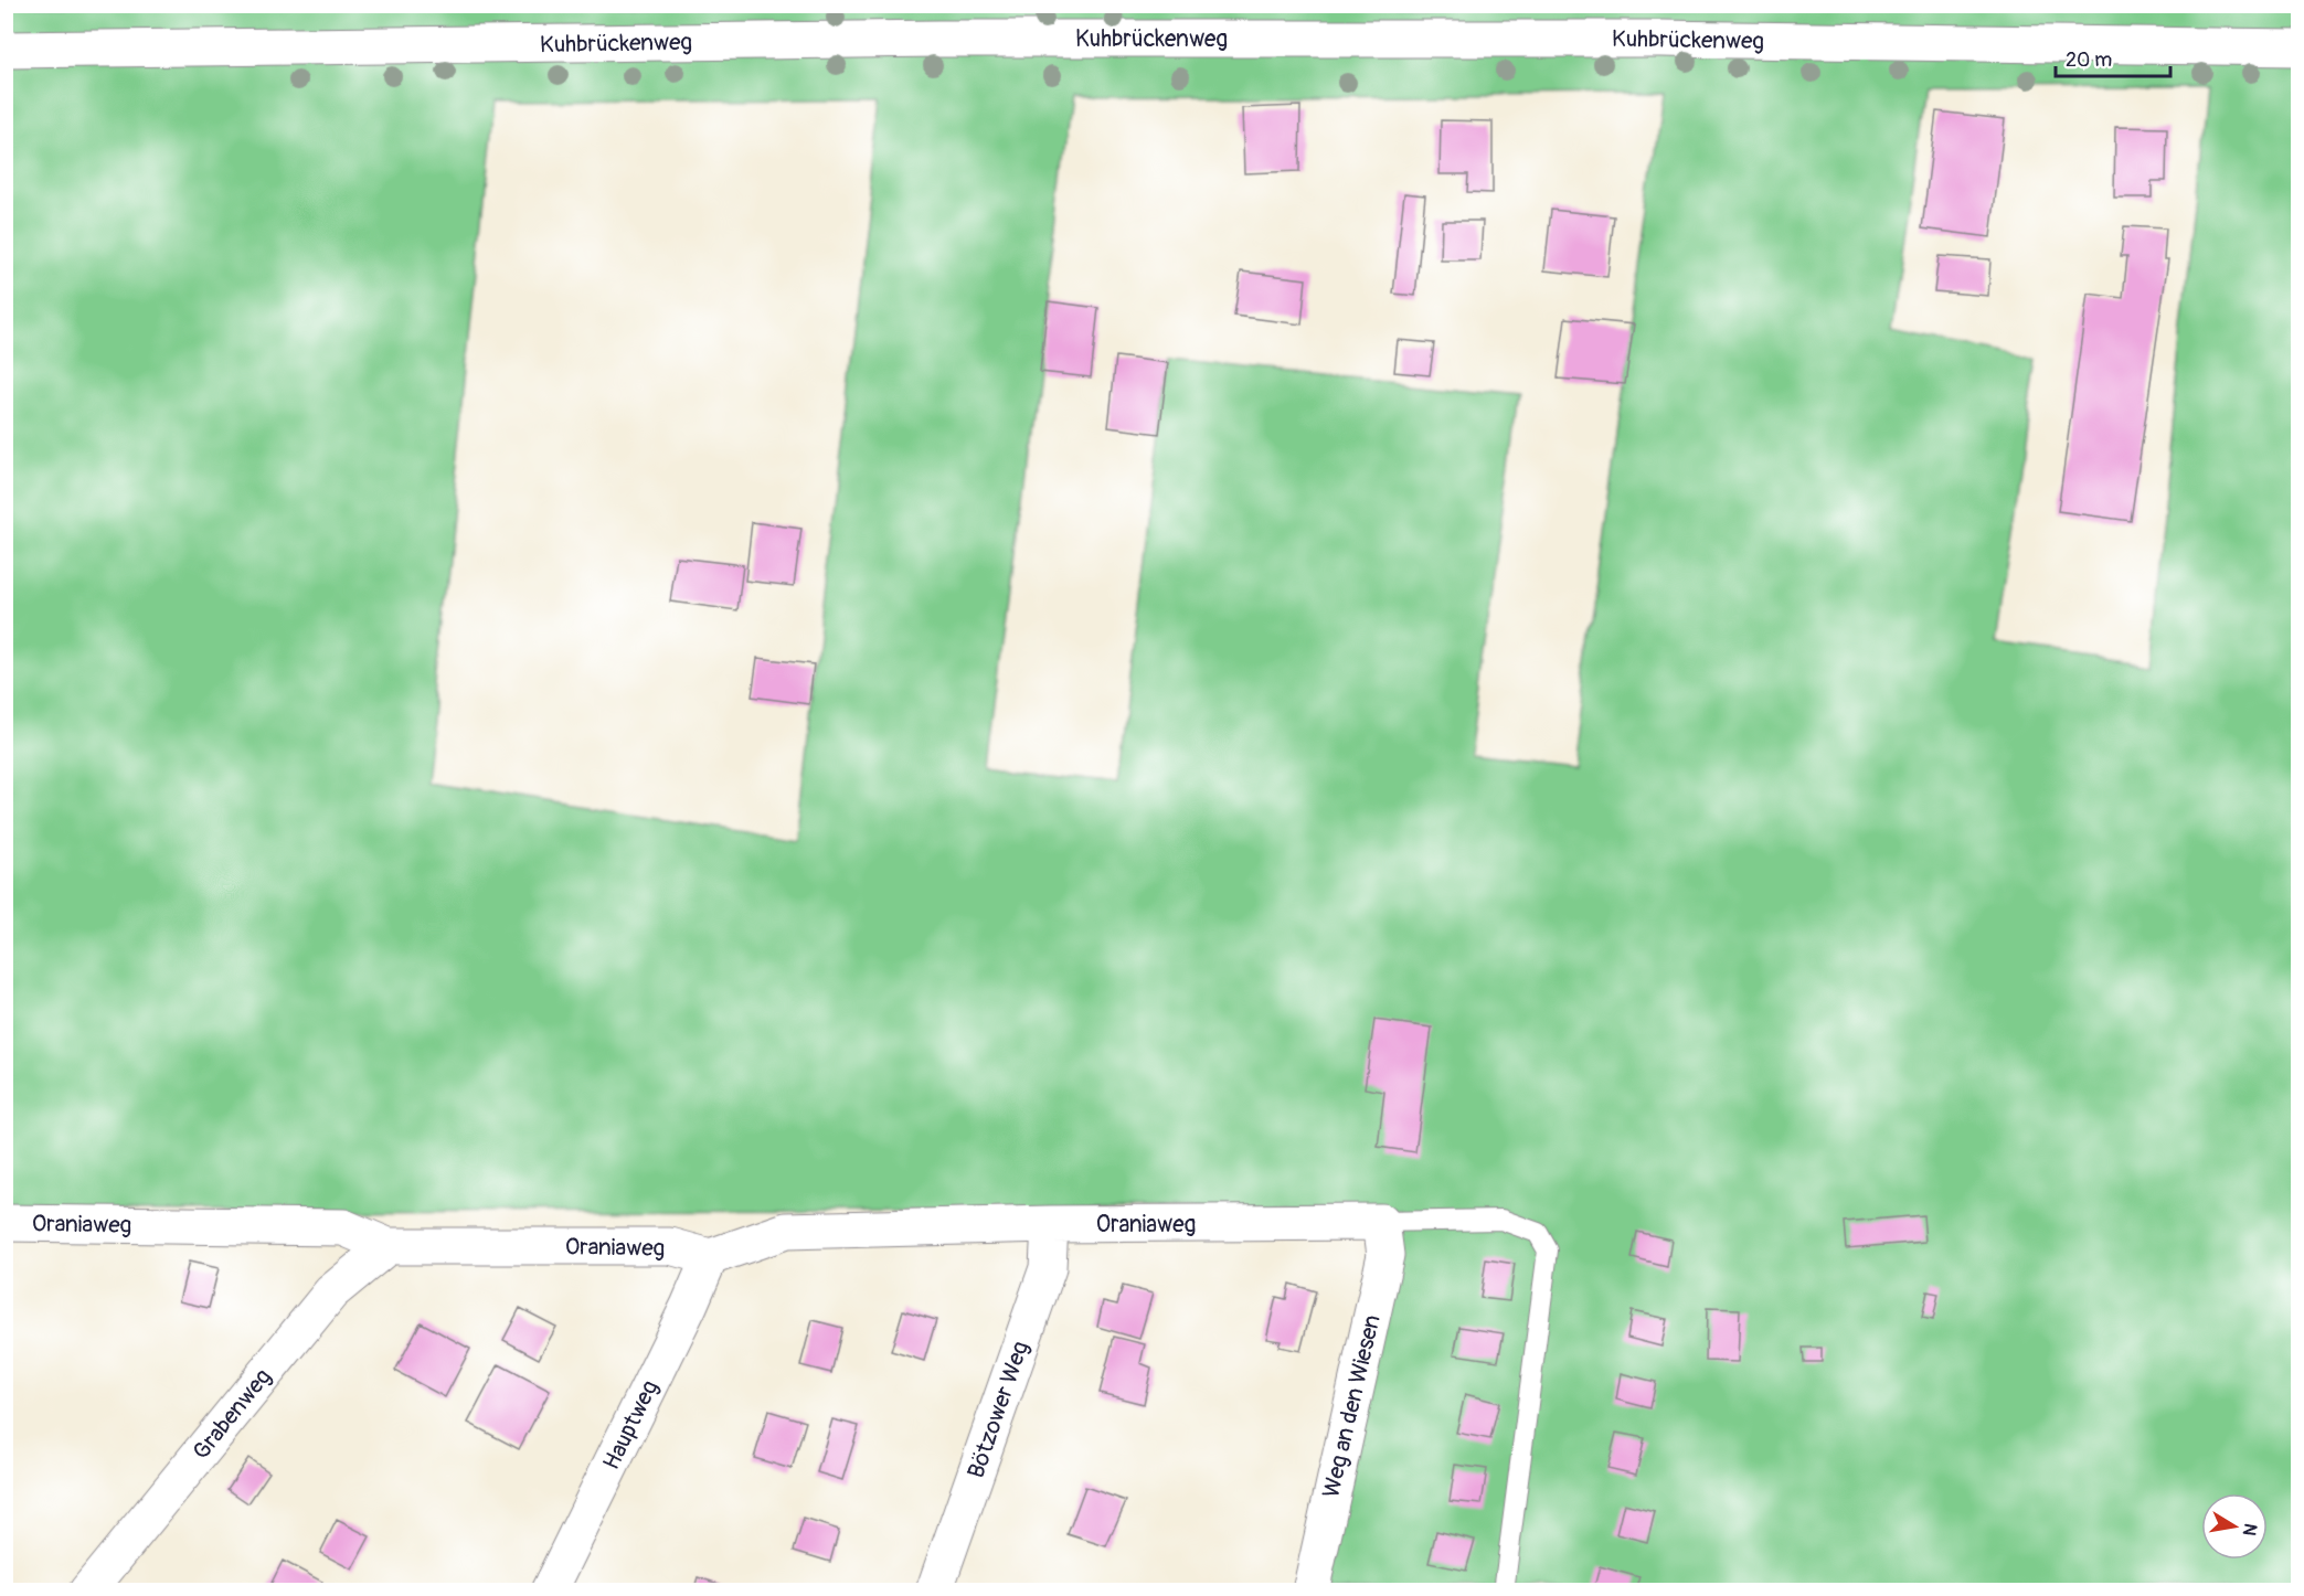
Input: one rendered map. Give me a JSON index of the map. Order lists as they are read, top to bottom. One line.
{"streets":{"street":["Kuhbrückenweg","Oraniaweg","Weg an den Wiesen","Bötzower Weg","Grabenweg","Hauptweg"]},"crossings":[["Oraniaweg","Weg an den Wiesen"],["Oraniaweg","Bötzower Weg"],["Oraniaweg","Grabenweg"],["Oraniaweg","Hauptweg"]],"scale_bar":"20 m","north":"right"}
